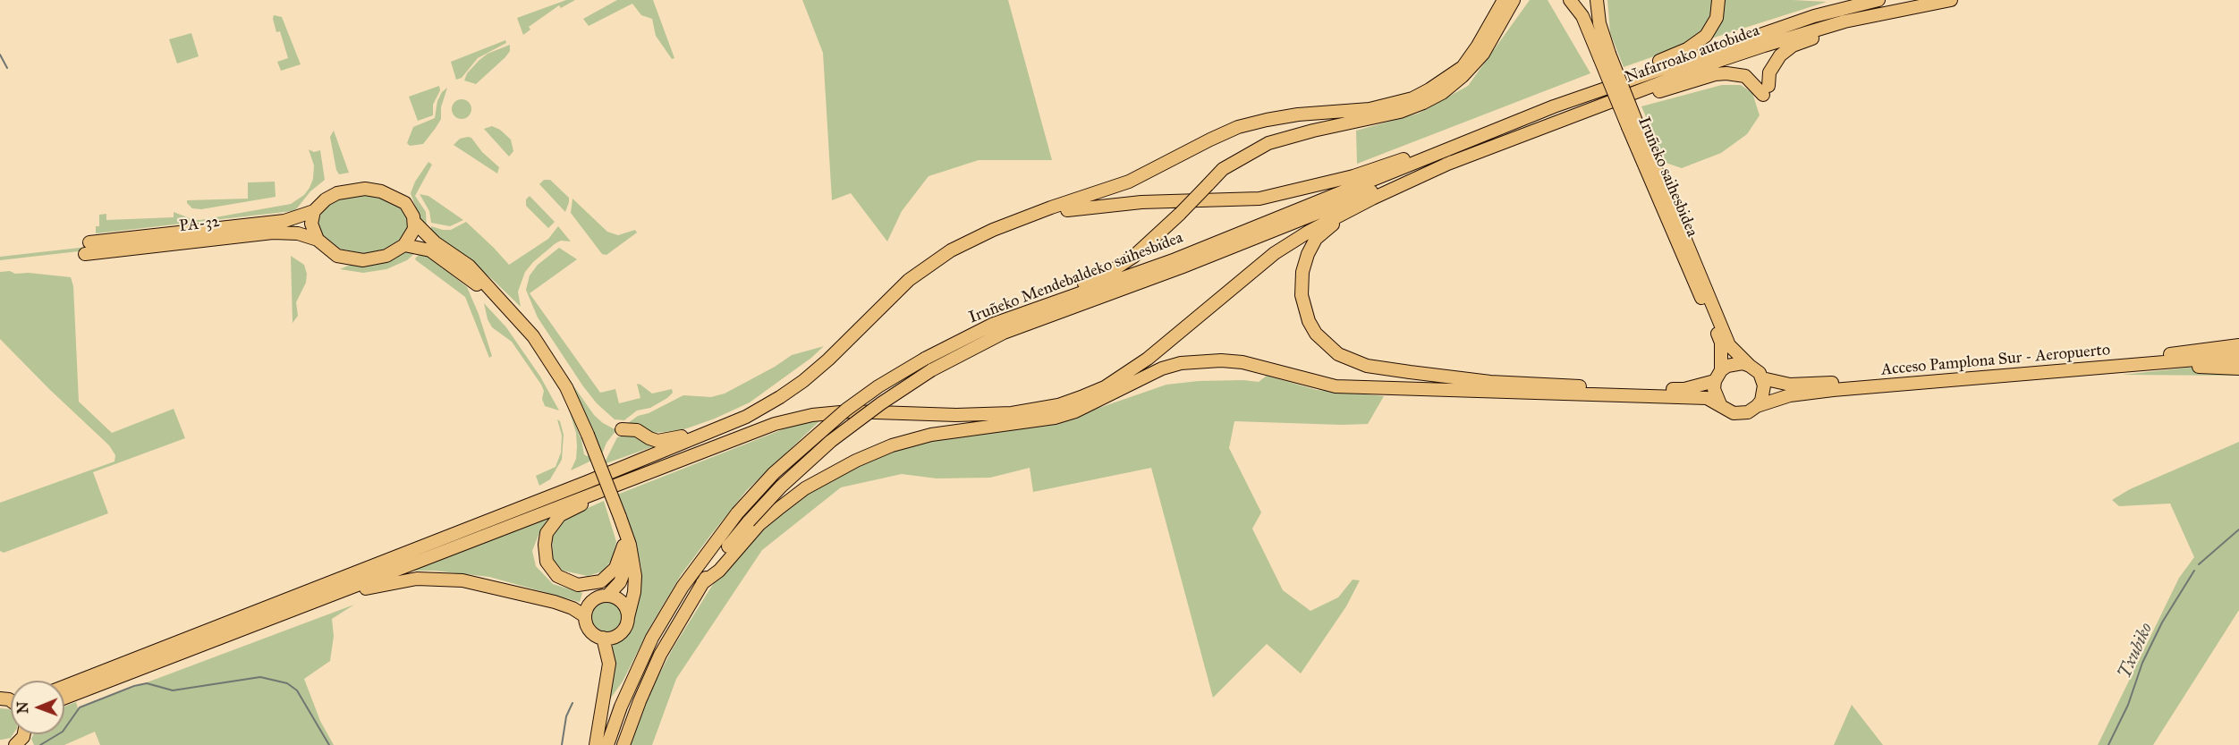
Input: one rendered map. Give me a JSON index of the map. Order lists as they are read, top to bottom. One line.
{"streets":{"highway":["Nafarroako autobidea","Iruñeko saihesbidea","PA-32","Iruñeko Mendebaldeko saihesbidea","Acceso Pamplona Sur - Aeropuerto"]},"crossings":[["Nafarroako autobidea","Iruñeko Mendebaldeko saihesbidea"],["Iruñeko saihesbidea","Acceso Pamplona Sur - Aeropuerto"]],"water":["Txubiko"],"north":"left"}
